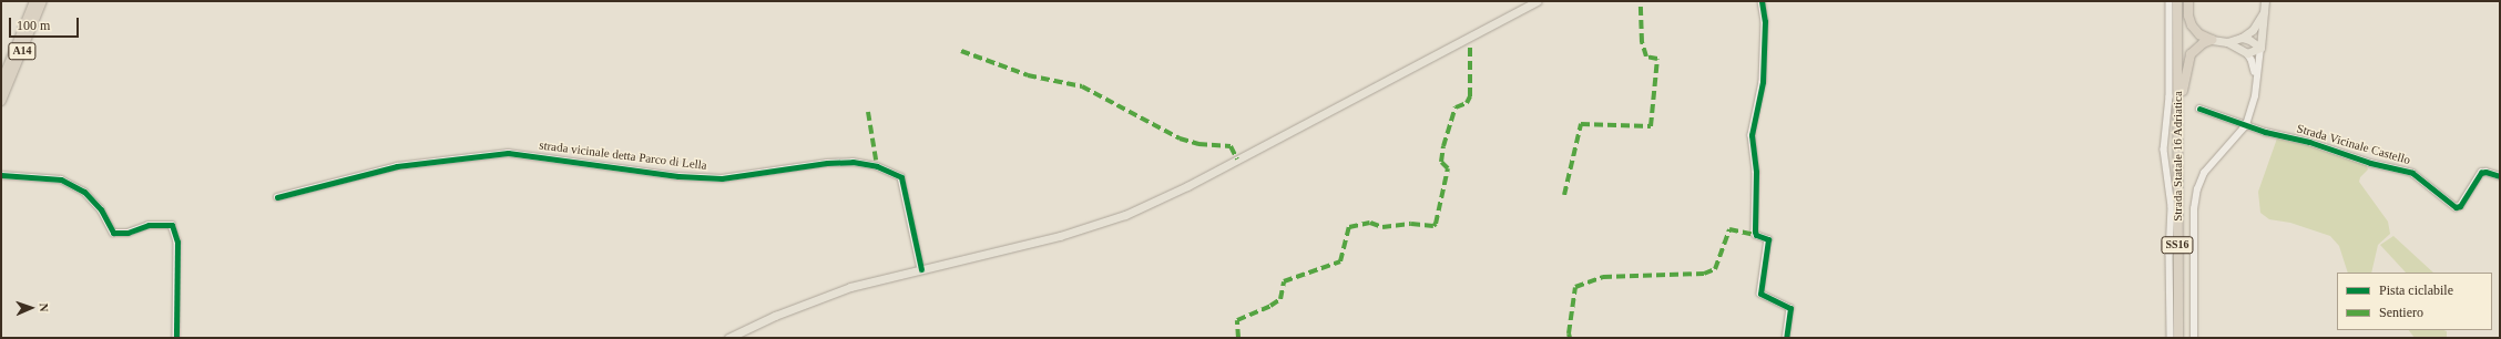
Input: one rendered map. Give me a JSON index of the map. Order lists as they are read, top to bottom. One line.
{"streets":{"highway":["A14","Strada Statale 16 Adriatica","SS16"],"street":["Strada Vicinale Castello","strada vicinale detta Parco di Lella"]},"legend":["Pista ciclabile","Sentiero"],"scale_bar":"100 m","north":"right"}
